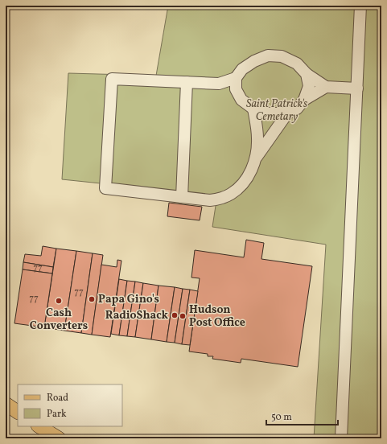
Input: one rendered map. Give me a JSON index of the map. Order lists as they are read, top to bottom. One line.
{"parks":["Saint Patrick's Cemetary"],"places":["Papa Gino's","Cash Converters","RadioShack","Hudson Post Office"],"house_numbers":["77","77","77"],"legend":["Road","Park"],"scale_bar":"50 m"}
